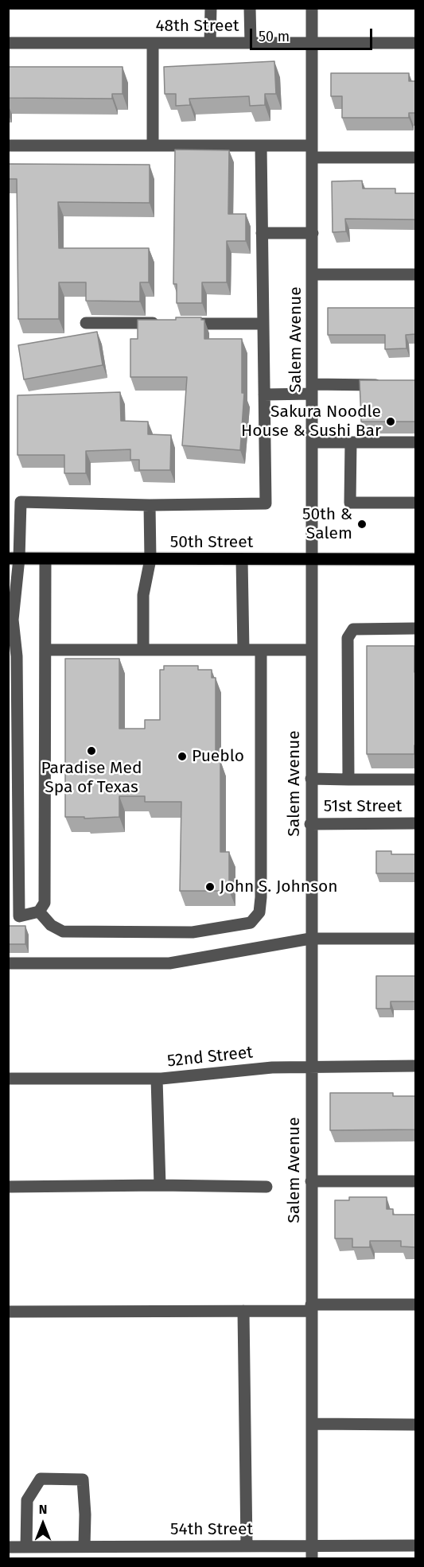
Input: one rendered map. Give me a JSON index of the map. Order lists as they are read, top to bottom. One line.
{"streets":{"main road":["50th Street"],"street":["48th Street","Salem Avenue","51st Street","52nd Street","54th Street"]},"crossings":[["48th Street","Salem Avenue"],["Salem Avenue","50th Street"],["Salem Avenue","51st Street"],["Salem Avenue","52nd Street"],["Salem Avenue","54th Street"]],"places":["Sakura Noodle House & Sushi Bar","50th & Salem","Paradise Med Spa of Texas","Pueblo","John S. Johnson"],"scale_bar":"50 m","north":"top"}
